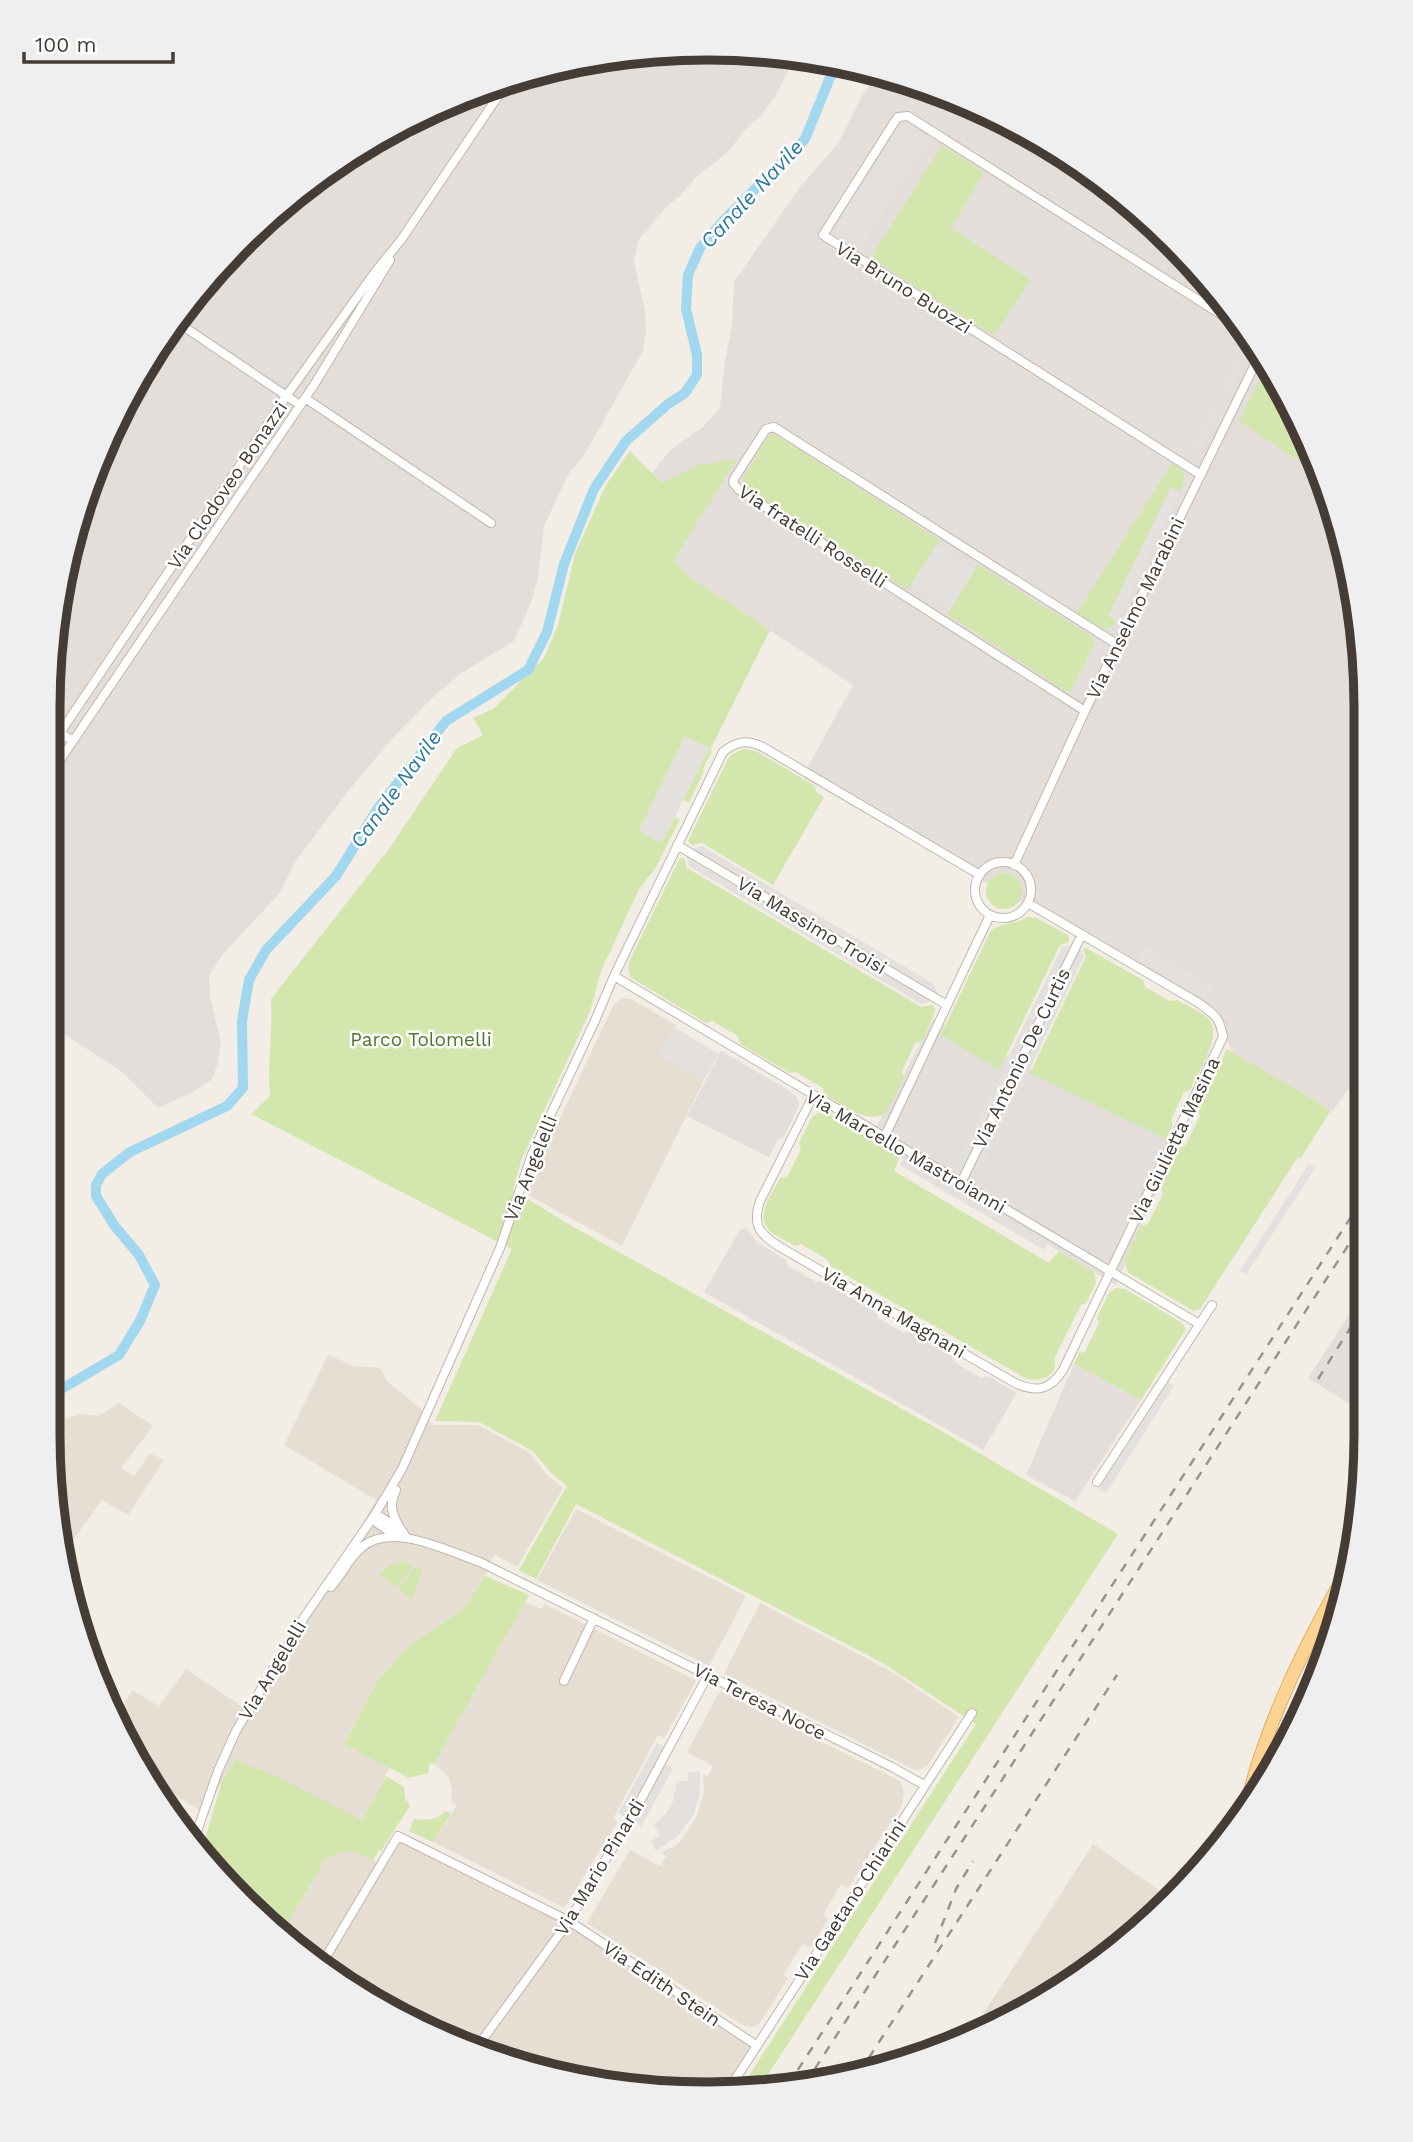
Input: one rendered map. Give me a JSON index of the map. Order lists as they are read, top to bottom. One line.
{"streets":{"street":["Via Bruno Buozzi","Via Clodoveo Bonazzi","Via fratelli Rosselli","Via Anselmo Marabini","Via Massimo Troisi","Via Antonio De Curtis","Via Giulietta Masina","Via Marcello Mastroianni","Via Angelelli","Via Anna Magnani","Via Teresa Noce","Via Mario Pinardi","Via Gaetano Chiarini","Via Edith Stein"]},"crossings":[["Via Bruno Buozzi","Via Anselmo Marabini"],["Via fratelli Rosselli","Via Anselmo Marabini"],["Via Anselmo Marabini","Via Giulietta Masina"],["Via Anselmo Marabini","Via Angelelli"],["Via Massimo Troisi","Via Angelelli"],["Via Antonio De Curtis","Via Giulietta Masina"],["Via Antonio De Curtis","Via Marcello Mastroianni"],["Via Giulietta Masina","Via Marcello Mastroianni"],["Via Giulietta Masina","Via Angelelli"],["Via Giulietta Masina","Via Anna Magnani"],["Via Marcello Mastroianni","Via Angelelli"],["Via Marcello Mastroianni","Via Anna Magnani"],["Via Angelelli","Via Teresa Noce"],["Via Teresa Noce","Via Mario Pinardi"],["Via Teresa Noce","Via Gaetano Chiarini"],["Via Mario Pinardi","Via Edith Stein"],["Via Gaetano Chiarini","Via Edith Stein"]],"water":["Canale Navile"],"parks":["Parco Tolomelli"],"scale_bar":"100 m"}
